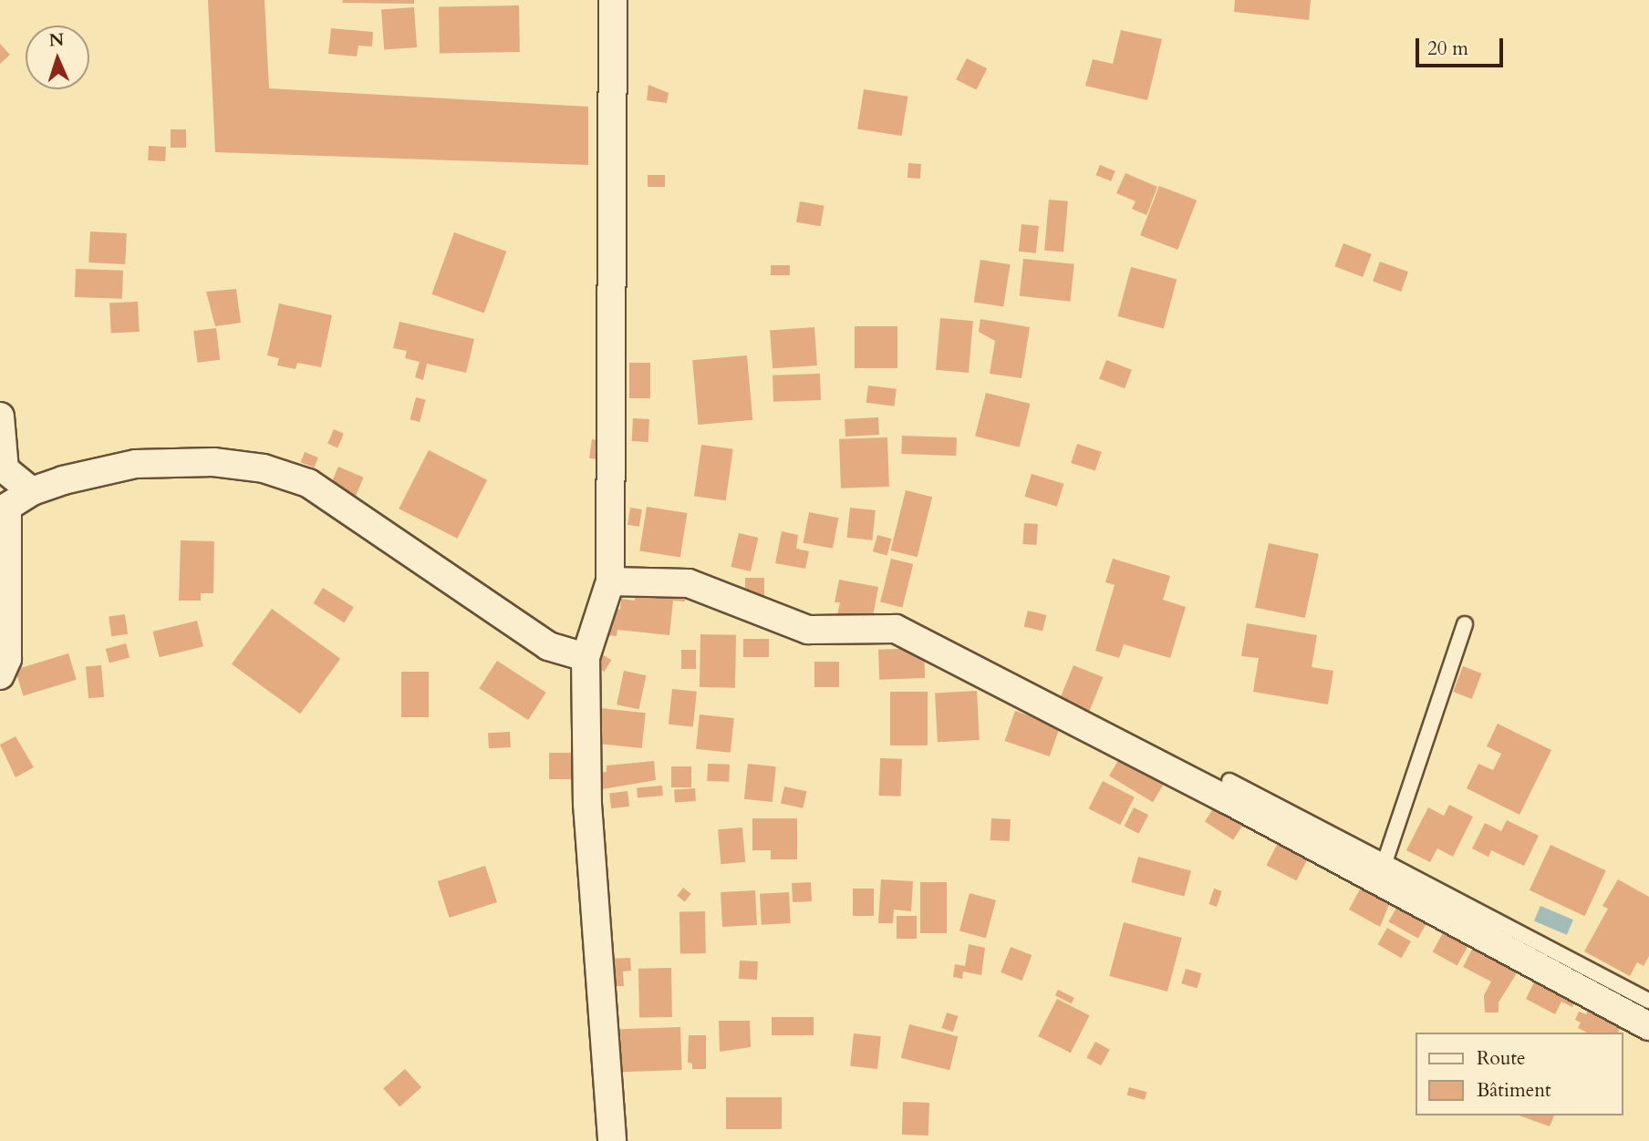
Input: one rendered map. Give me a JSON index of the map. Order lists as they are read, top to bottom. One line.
{"legend":["Route","Bâtiment"],"scale_bar":"20 m","north":"top"}
